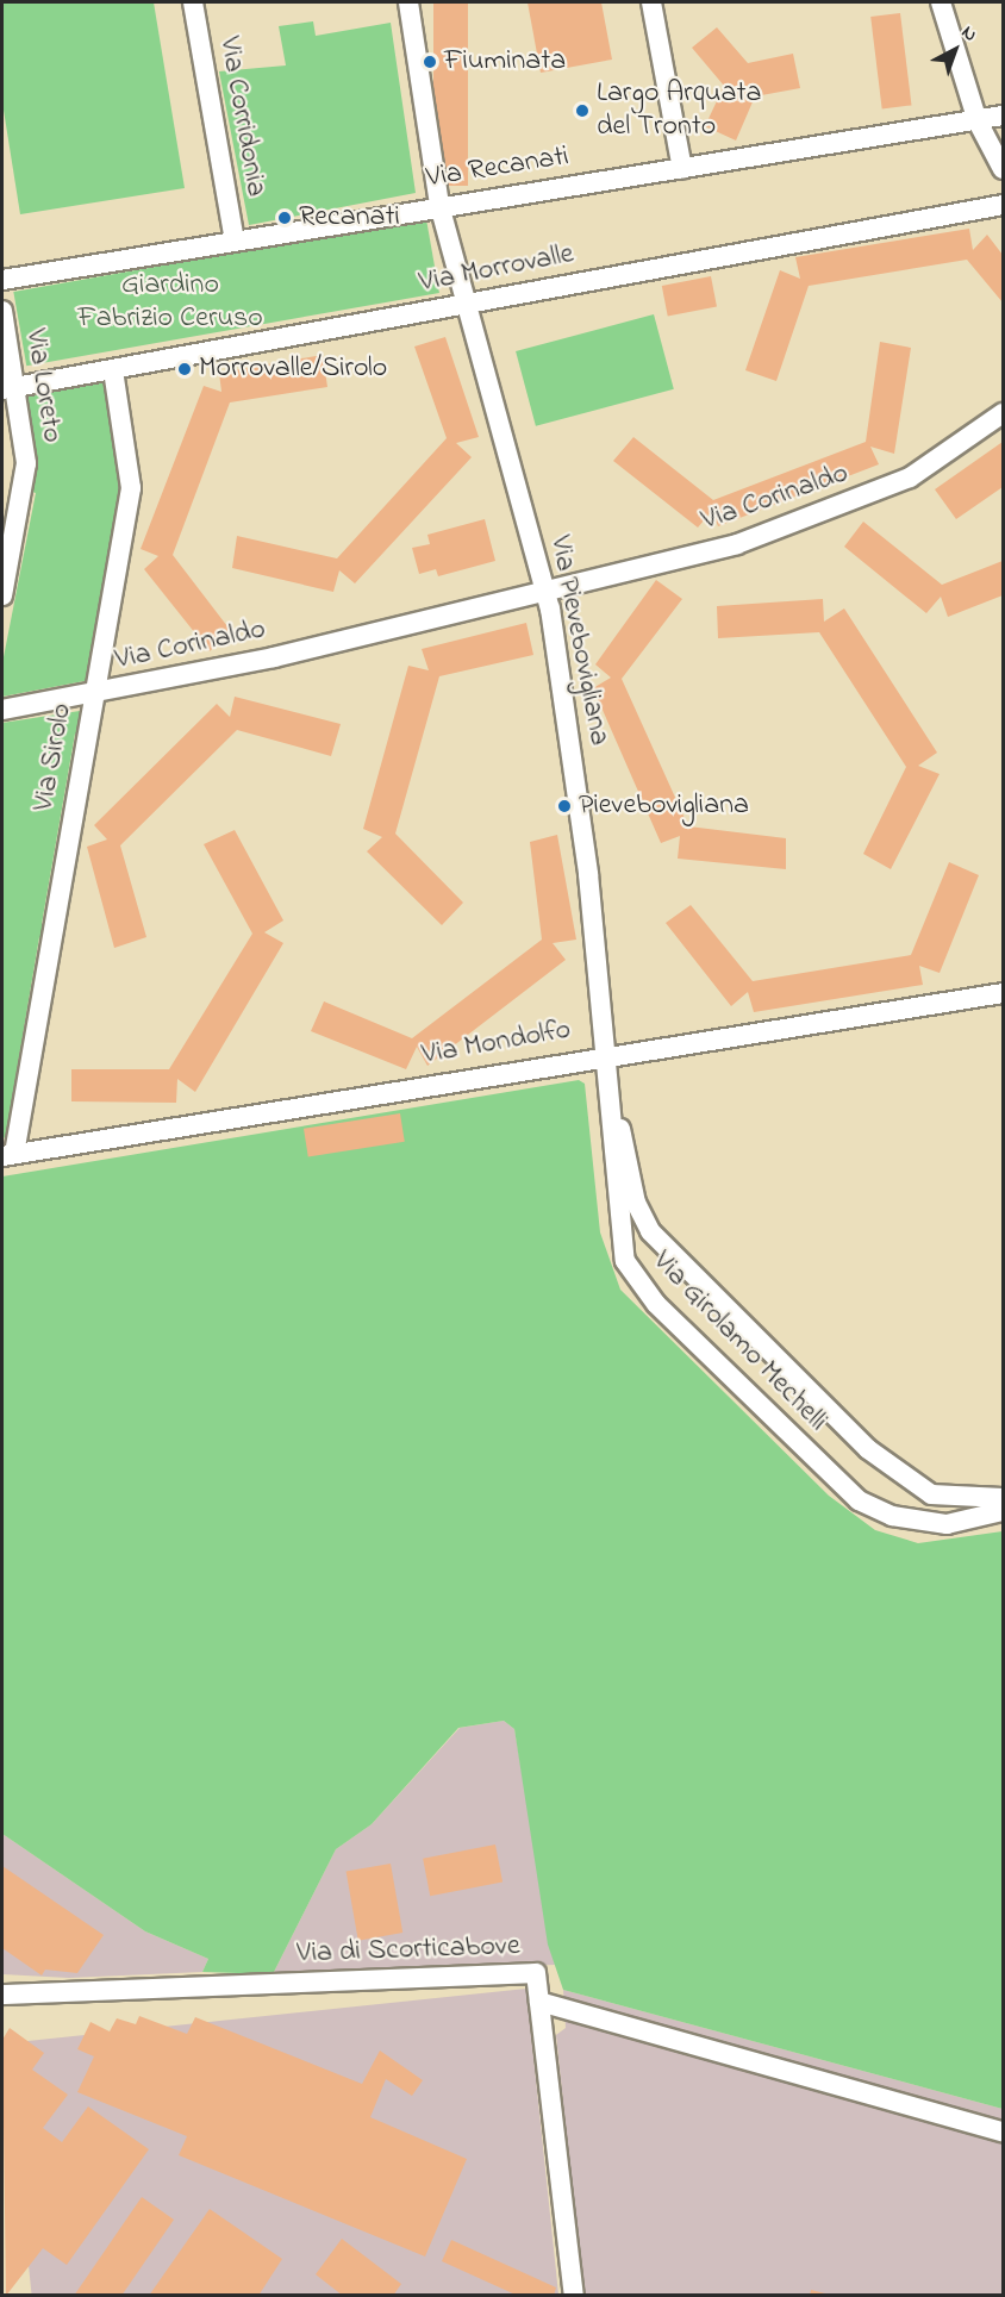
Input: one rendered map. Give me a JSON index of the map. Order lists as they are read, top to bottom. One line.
{"streets":{"street":["Via Corridonia","Via Recanati","Via Morrovalle","Via Loreto","Via Corinaldo","Via Pievebovigliana","Via Sirolo","Via Mondolfo","Via Girolamo Mechelli","Via di Scorticabove"]},"crossings":[["Via Corridonia","Via Recanati"],["Via Recanati","Via Pievebovigliana"],["Via Morrovalle","Via Loreto"],["Via Morrovalle","Via Pievebovigliana"],["Via Morrovalle","Via Sirolo"],["Via Corinaldo","Via Pievebovigliana"],["Via Corinaldo","Via Sirolo"],["Via Pievebovigliana","Via Mondolfo"],["Via Pievebovigliana","Via Girolamo Mechelli"],["Via Sirolo","Via Mondolfo"],["Via Mondolfo","Via Girolamo Mechelli"]],"parks":["Giardino Fabrizio Ceruso"],"places":["Fiuminata","Largo Arquata del Tronto","Recanati","Morrovalle/Sirolo","Pievebovigliana"],"north":"top right"}
